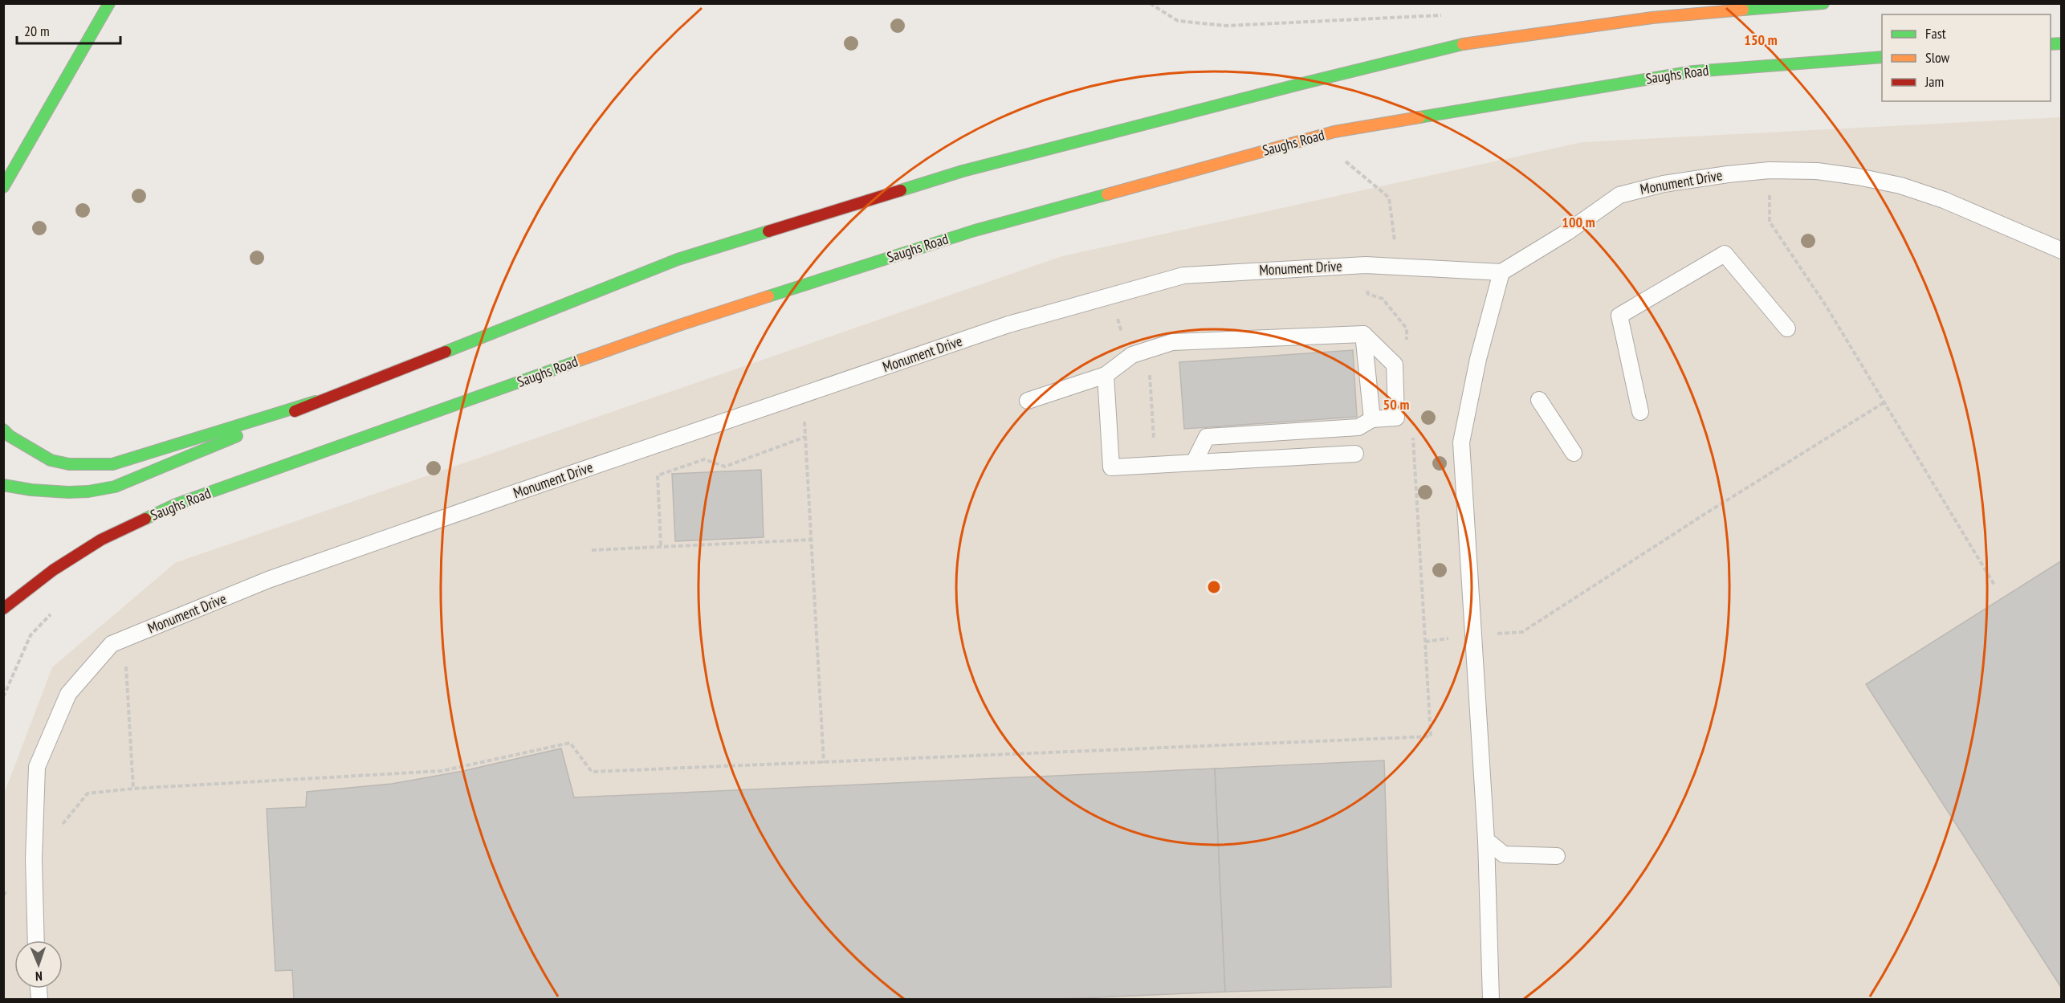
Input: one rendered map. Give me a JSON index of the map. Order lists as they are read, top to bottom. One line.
{"streets":{"main road":["Saughs Road"],"lane":["Monument Drive"]},"legend":["Fast","Slow","Jam"],"scale_bar":"20 m","north":"bottom","rings":["150 m","100 m","50 m"]}
